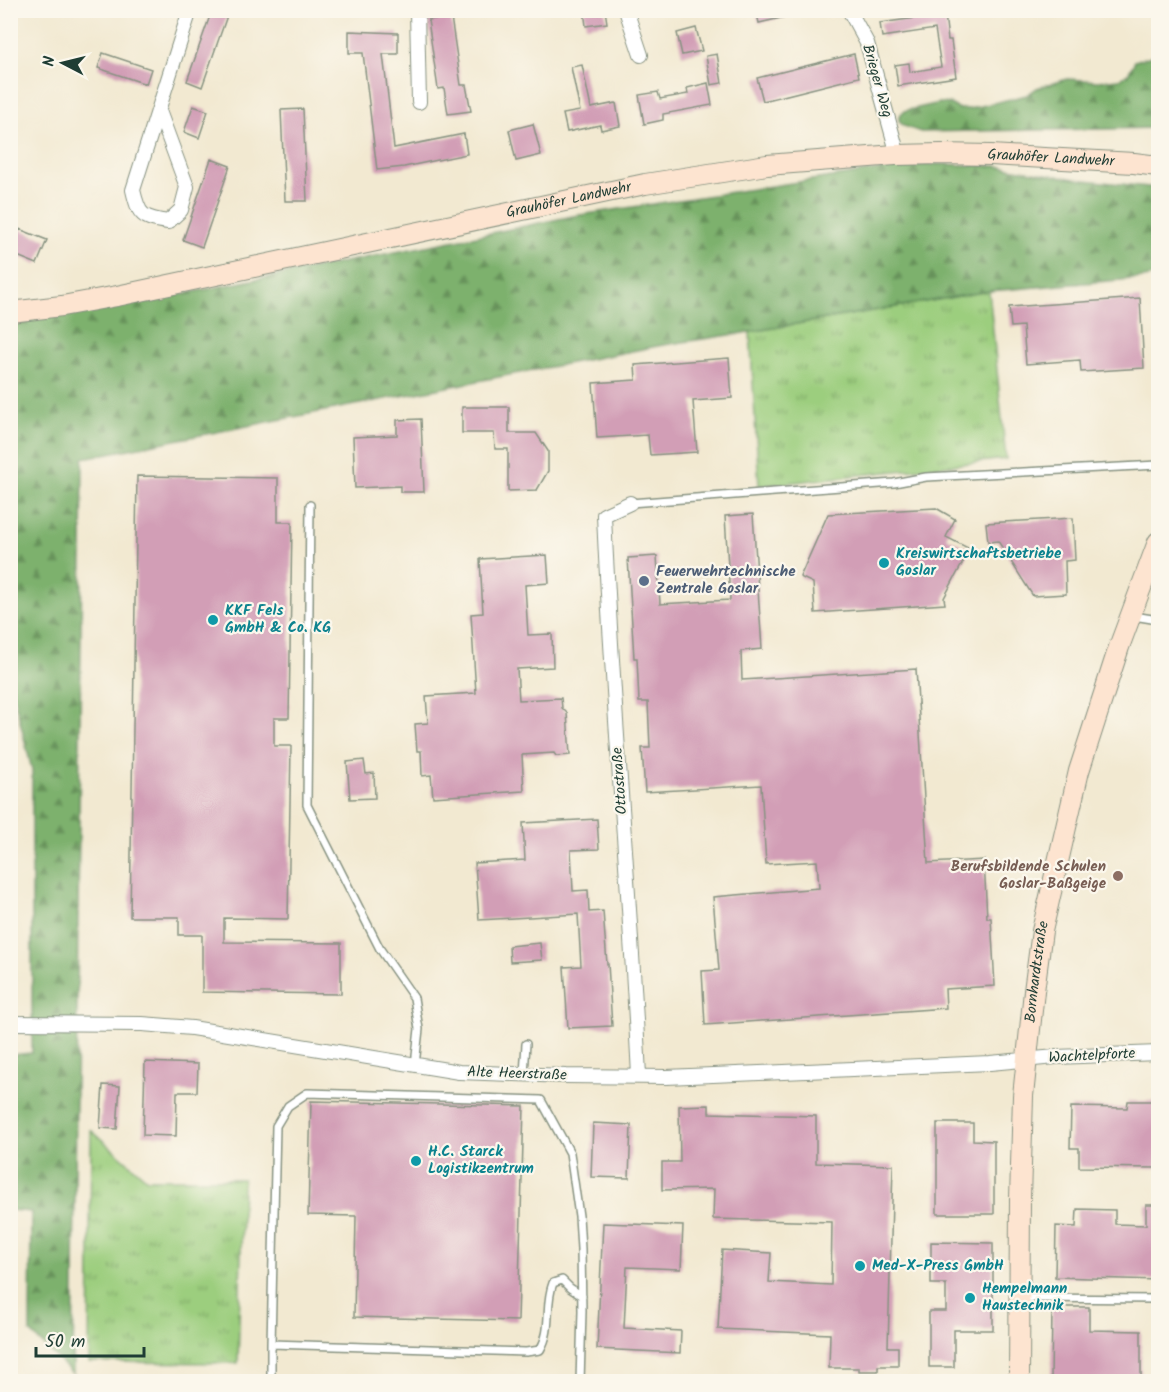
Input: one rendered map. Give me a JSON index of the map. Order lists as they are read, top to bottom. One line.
{"streets":{"street":["Brieger Weg","Grauhöfer Landwehr","Ottostraße","Bornhardtstraße","Wachtelpforte","Alte Heerstraße"]},"crossings":[["Brieger Weg","Grauhöfer Landwehr"],["Ottostraße","Alte Heerstraße"],["Bornhardtstraße","Wachtelpforte"],["Bornhardtstraße","Alte Heerstraße"],["Wachtelpforte","Alte Heerstraße"]],"places":["Kreiswirtschaftsbetriebe Goslar","Feuerwehrtechnische Zentrale Goslar","KKF Fels GmbH & Co. KG","Berufsbildende Schulen Goslar-Baßgeige","H.C. Starck Logistikzentrum","Med-X-Press GmbH","Hempelmann Haustechnik"],"scale_bar":"50 m","north":"left"}
